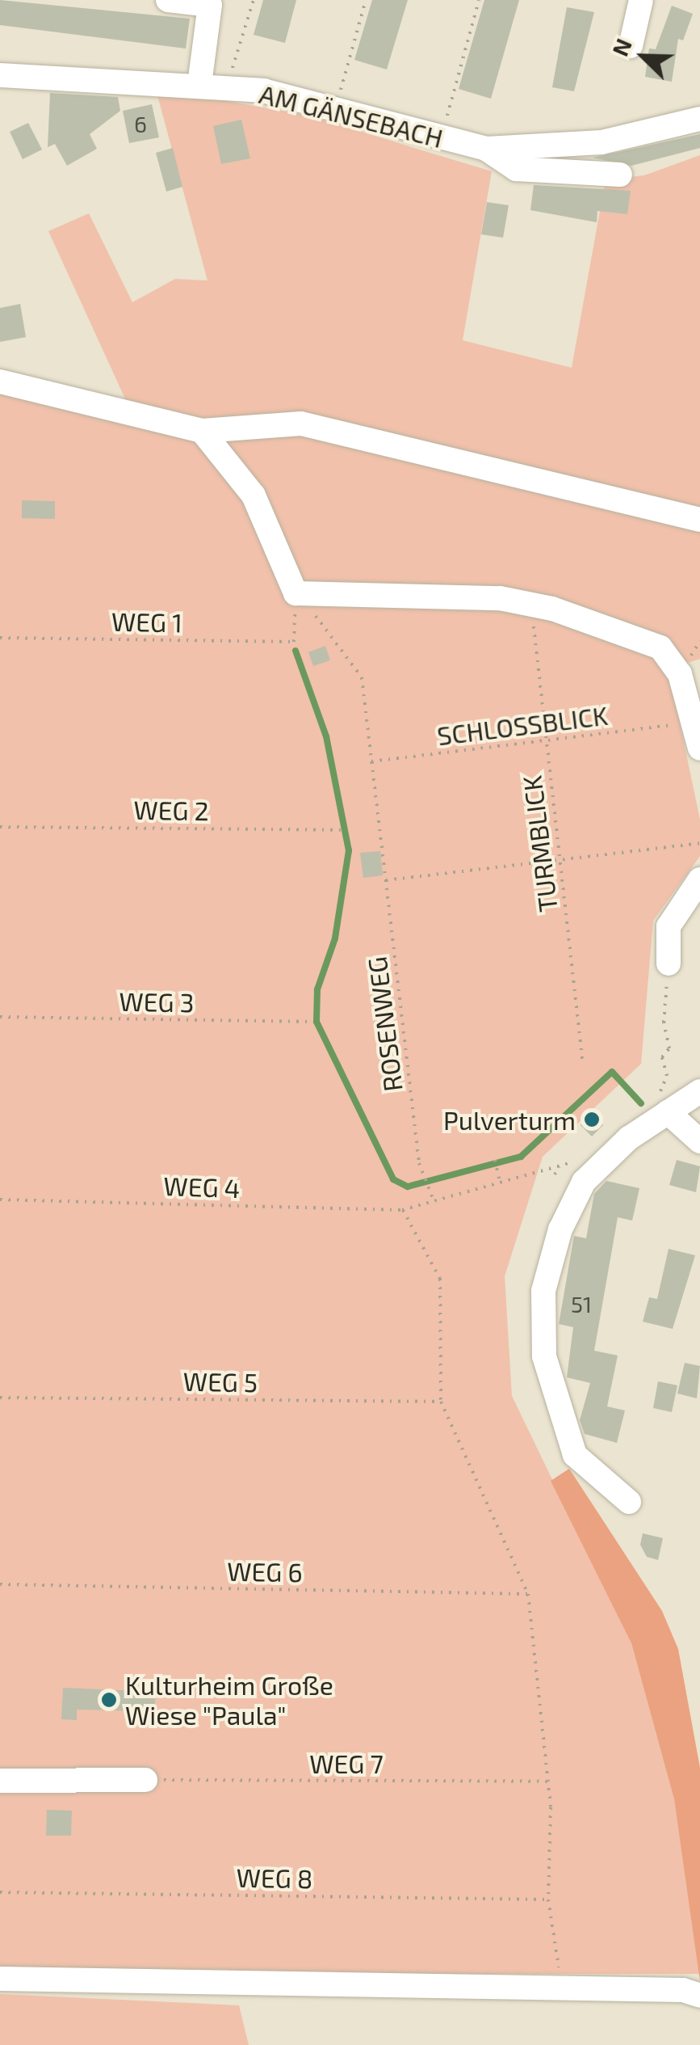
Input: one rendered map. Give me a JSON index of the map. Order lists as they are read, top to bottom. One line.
{"streets":{"street":["AM GÄNSEBACH"],"path":["WEG 1","SCHLOSSBLICK","WEG 2","TURMBLICK","WEG 3","ROSENWEG","WEG 4","WEG 5","WEG 6","WEG 7","WEG 8"]},"crossings":[["SCHLOSSBLICK","TURMBLICK"],["SCHLOSSBLICK","ROSENWEG"],["ROSENWEG","WEG 4"]],"places":["Pulverturm","Kulturheim Große Wiese \"Paula\""],"house_numbers":["6","51"],"north":"top left"}
